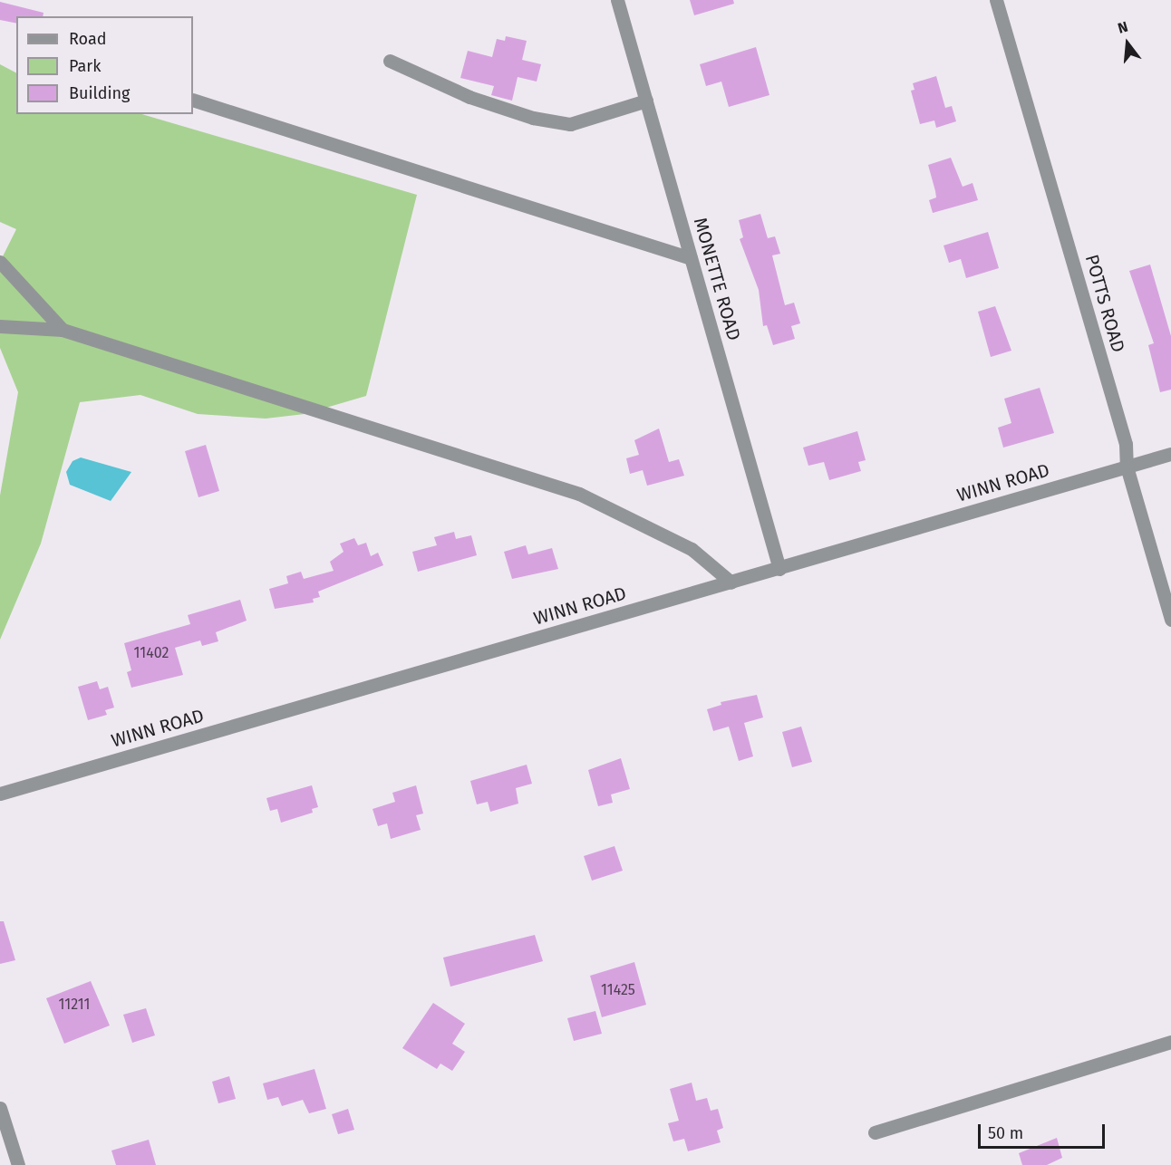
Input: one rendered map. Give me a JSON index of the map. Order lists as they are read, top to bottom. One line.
{"streets":{"street":["MONETTE ROAD","POTTS ROAD","WINN ROAD"]},"crossings":[["MONETTE ROAD","WINN ROAD"],["POTTS ROAD","WINN ROAD"]],"house_numbers":["11402","11425","11211"],"legend":["Road","Park","Building"],"scale_bar":"50 m","north":"top"}
